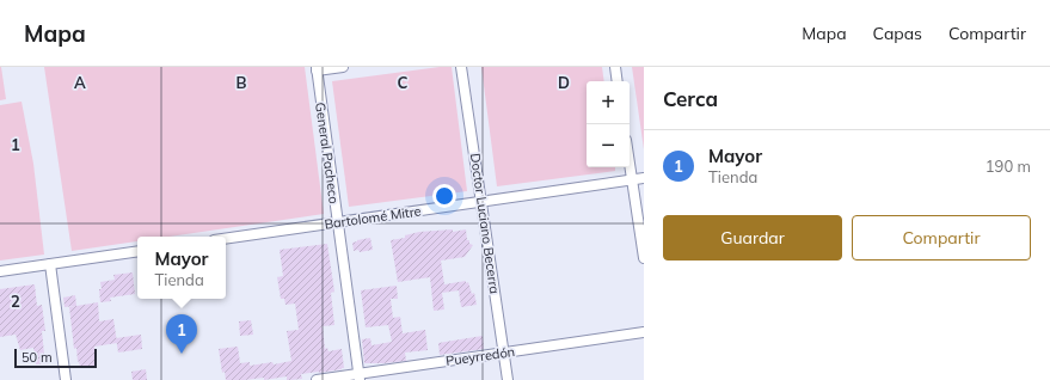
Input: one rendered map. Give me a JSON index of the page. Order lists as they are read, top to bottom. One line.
{"streets":{"street":["General Pacheco","Bartolomé Mitre","Doctor Luciano Becerra","Pueyrredón"]},"crossings":[["General Pacheco","Bartolomé Mitre"],["General Pacheco","Pueyrredón"],["Bartolomé Mitre","Doctor Luciano Becerra"],["Doctor Luciano Becerra","Pueyrredón"]],"scale_bar":"50 m","page":{"header":"Mapa","nav":["Mapa","Capas","Compartir"],"heading":"Cerca","map_buttons":["+","−"],"list":[{"mark":"1","name":"Mayor","note":"Tienda","value":"190 m"}],"buttons":["Guardar","Compartir"],"popup":["Mayor","Tienda"],"pins":"1","scale":"50 m"},"grid":{"columns":["A","B","C","D"],"rows":["1","2"]}}
